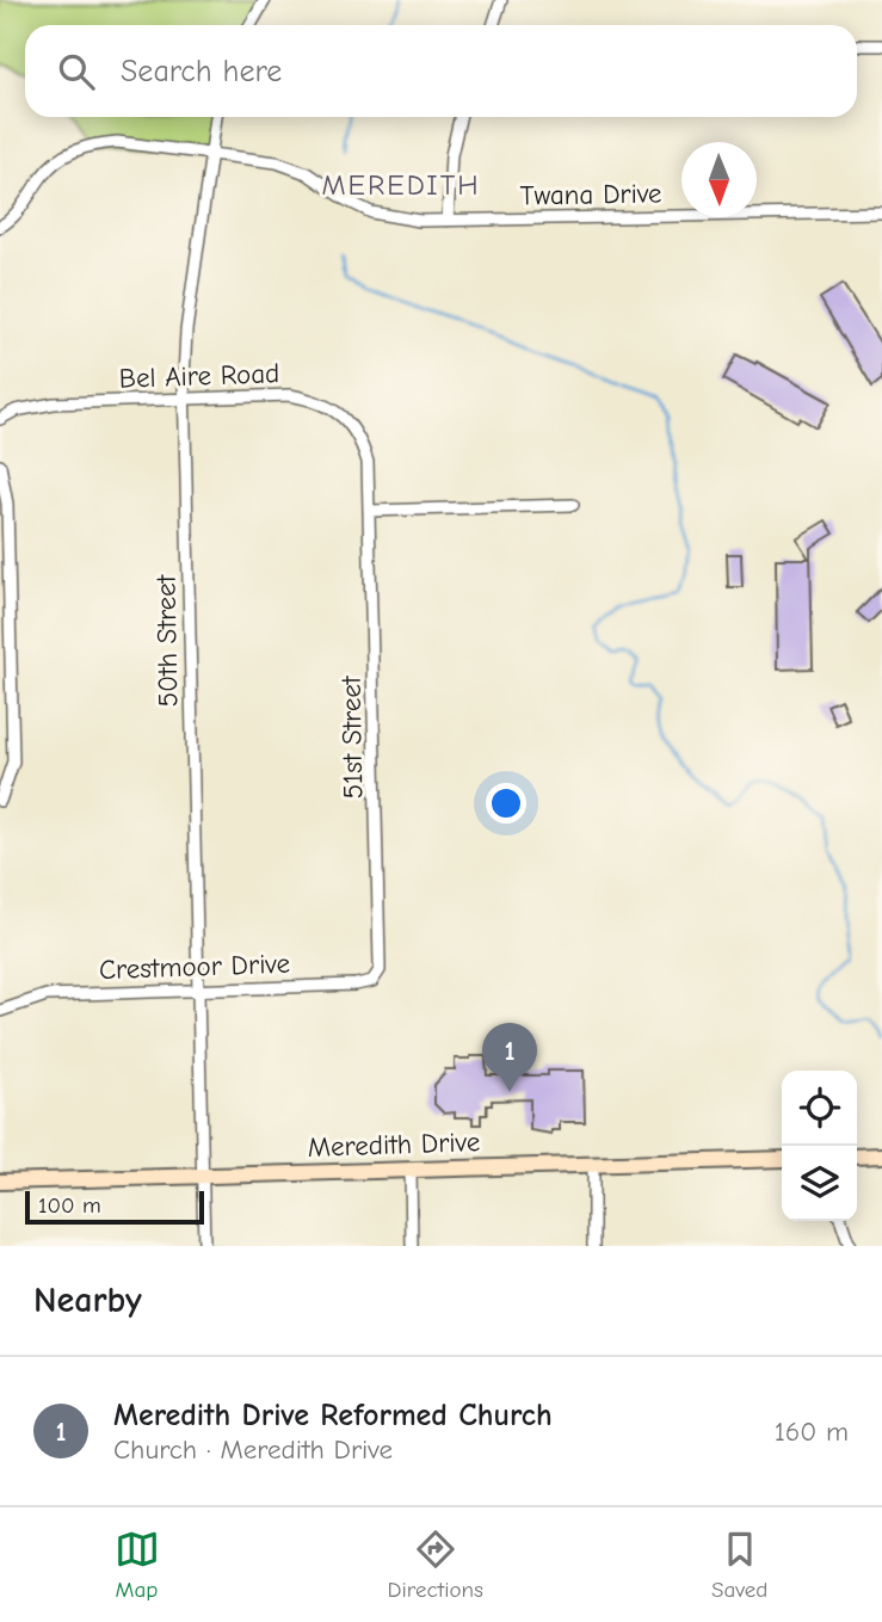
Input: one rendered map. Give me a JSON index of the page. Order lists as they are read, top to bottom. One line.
{"streets":{"main road":["Meredith Drive"],"street":["Twana Drive","Bel Aire Road","50th Street","51st Street","Crestmoor Drive"]},"crossings":[["Twana Drive","50th Street"],["Bel Aire Road","50th Street"],["Bel Aire Road","51st Street"],["50th Street","Crestmoor Drive"],["50th Street","Meredith Drive"],["51st Street","Crestmoor Drive"]],"districts":["MEREDITH"],"scale_bar":"100 m","north":"bottom","page":{"search":"Search here","pins":"1","scale":"100 m","heading":"Nearby","list":[{"mark":"1","name":"Meredith Drive Reformed Church","note":"Church · Meredith Drive","value":"160 m"}],"nav":["Map","Directions","Saved"]}}
